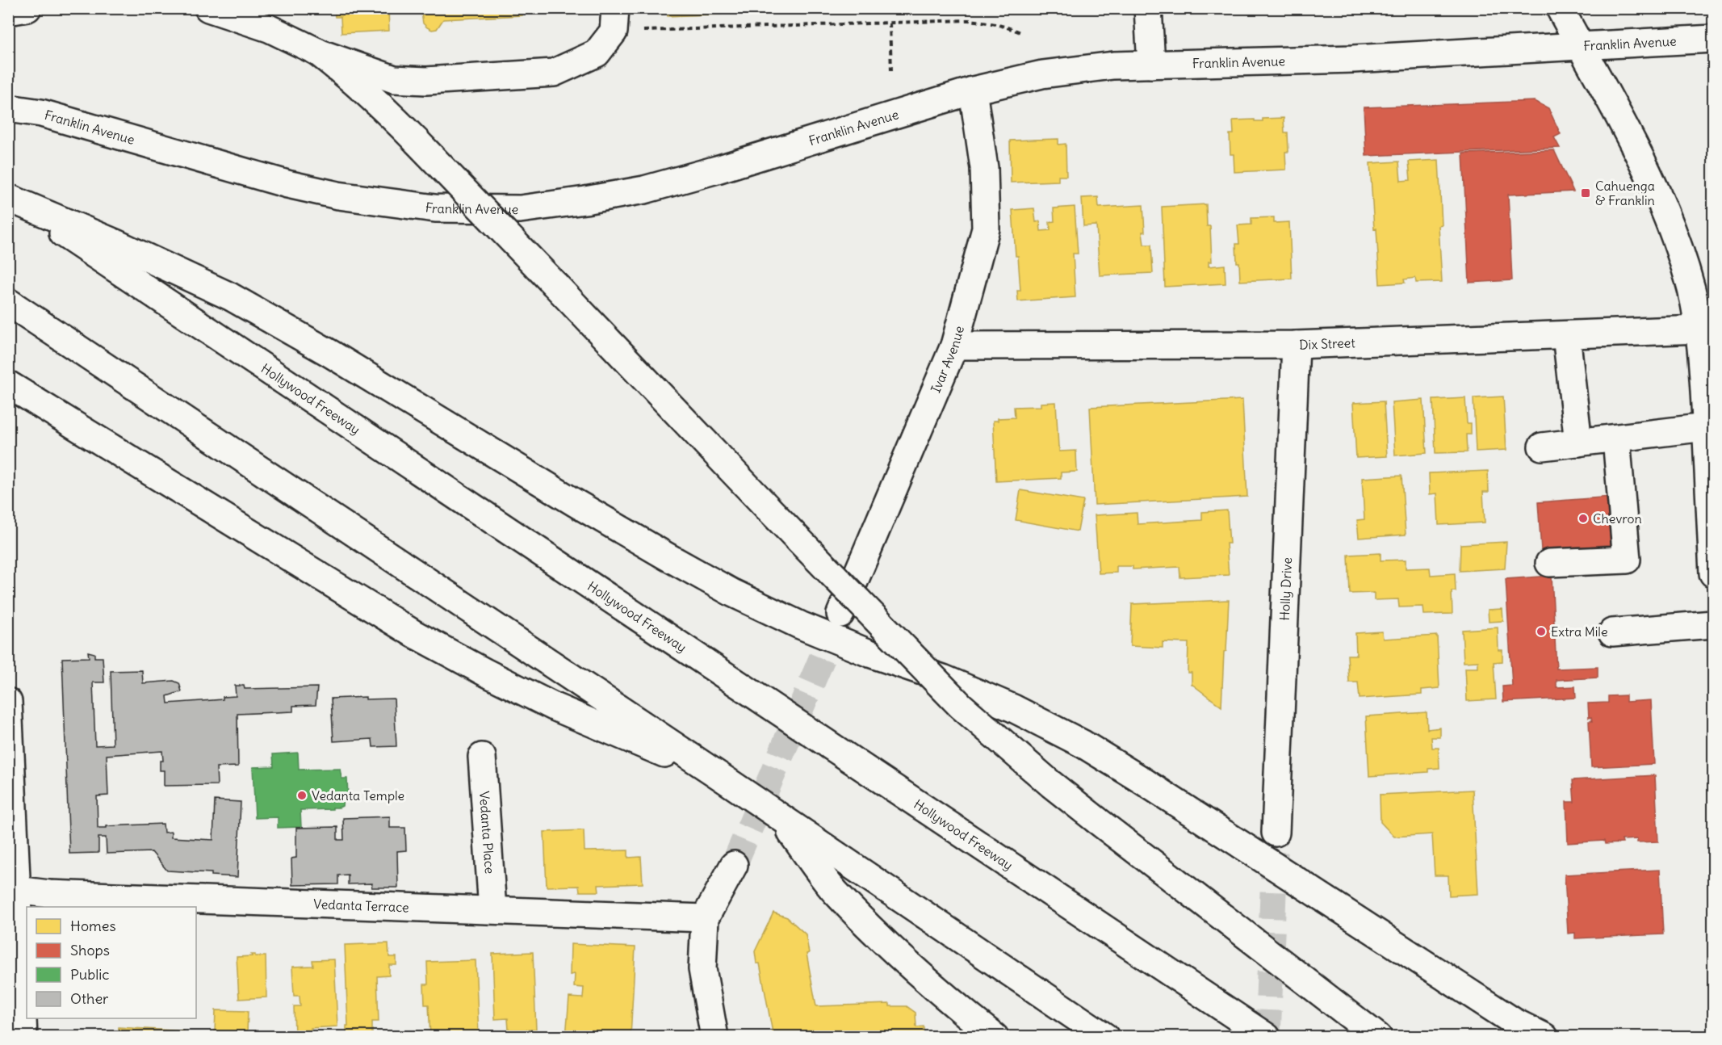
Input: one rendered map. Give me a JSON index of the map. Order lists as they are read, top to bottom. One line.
{"streets":{"main road":["Franklin Avenue","Dix Street","Ivar Avenue","Hollywood Freeway","Holly Drive","Vedanta Place","Vedanta Terrace"]},"crossings":[["Franklin Avenue","Ivar Avenue"],["Dix Street","Ivar Avenue"],["Dix Street","Holly Drive"],["Vedanta Place","Vedanta Terrace"]],"places":{"transit":["Cahuenga & Franklin"],"other":["Chevron","Extra Mile","Vedanta Temple"]},"legend":["Homes","Shops","Public","Other"]}
